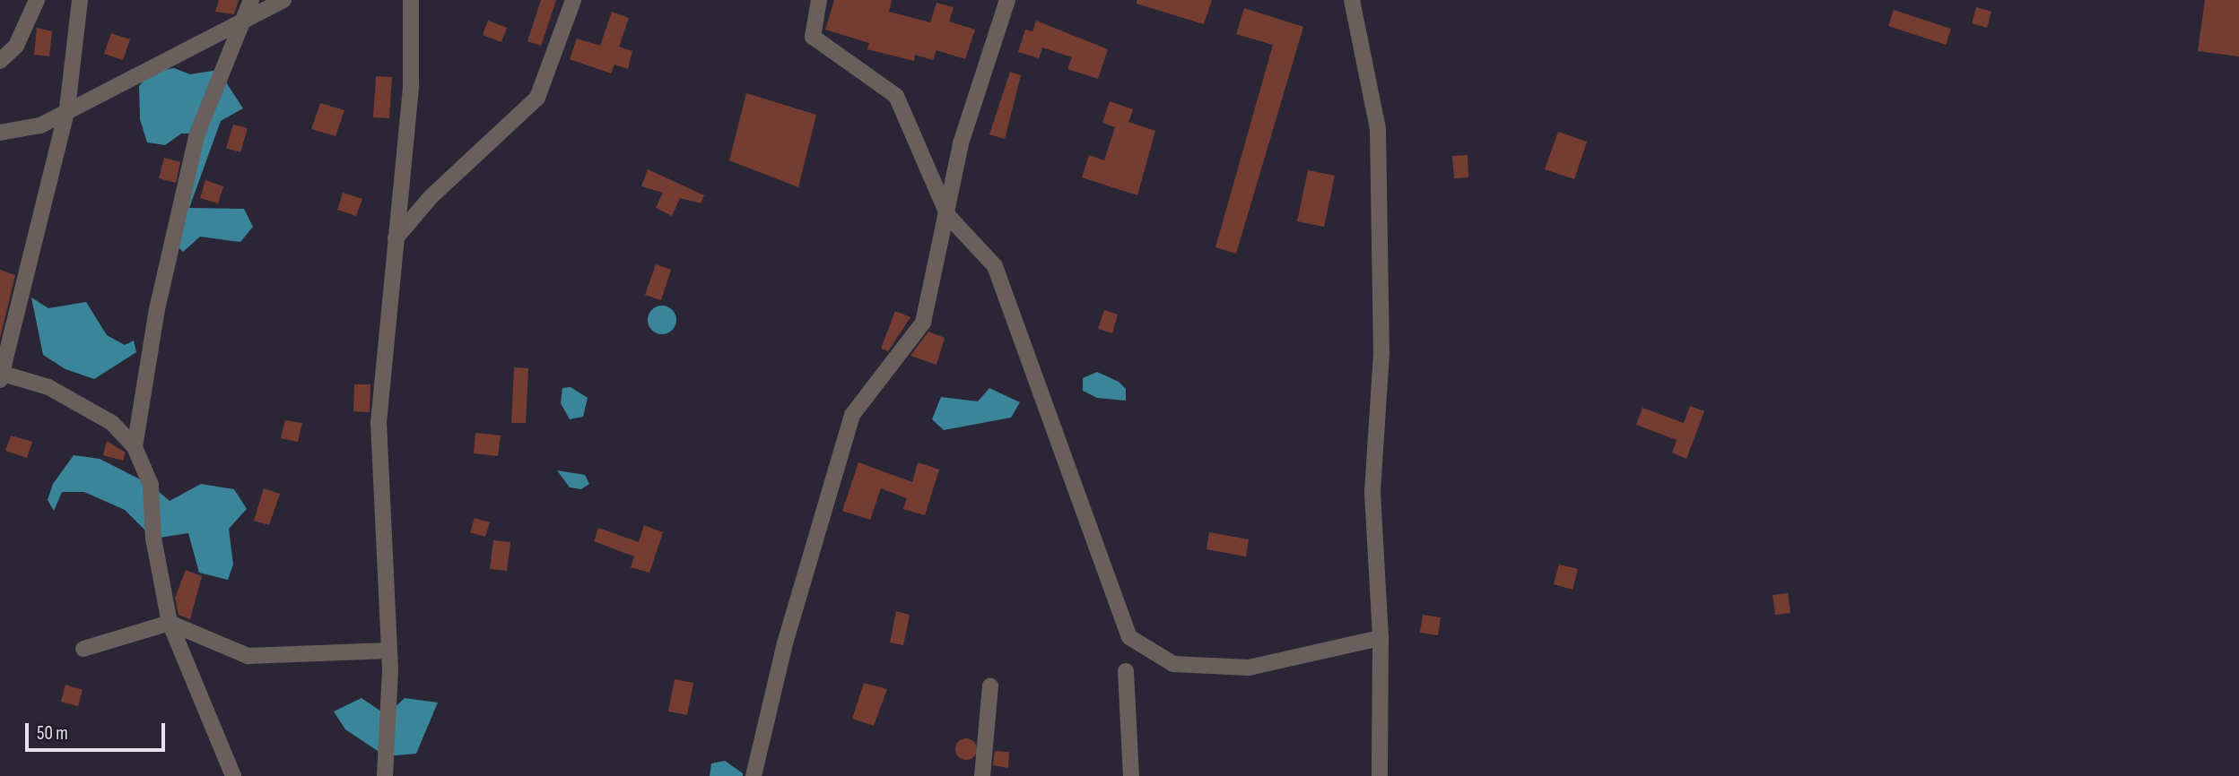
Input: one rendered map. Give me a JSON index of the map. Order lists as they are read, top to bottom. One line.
{"scale_bar":"50 m"}
